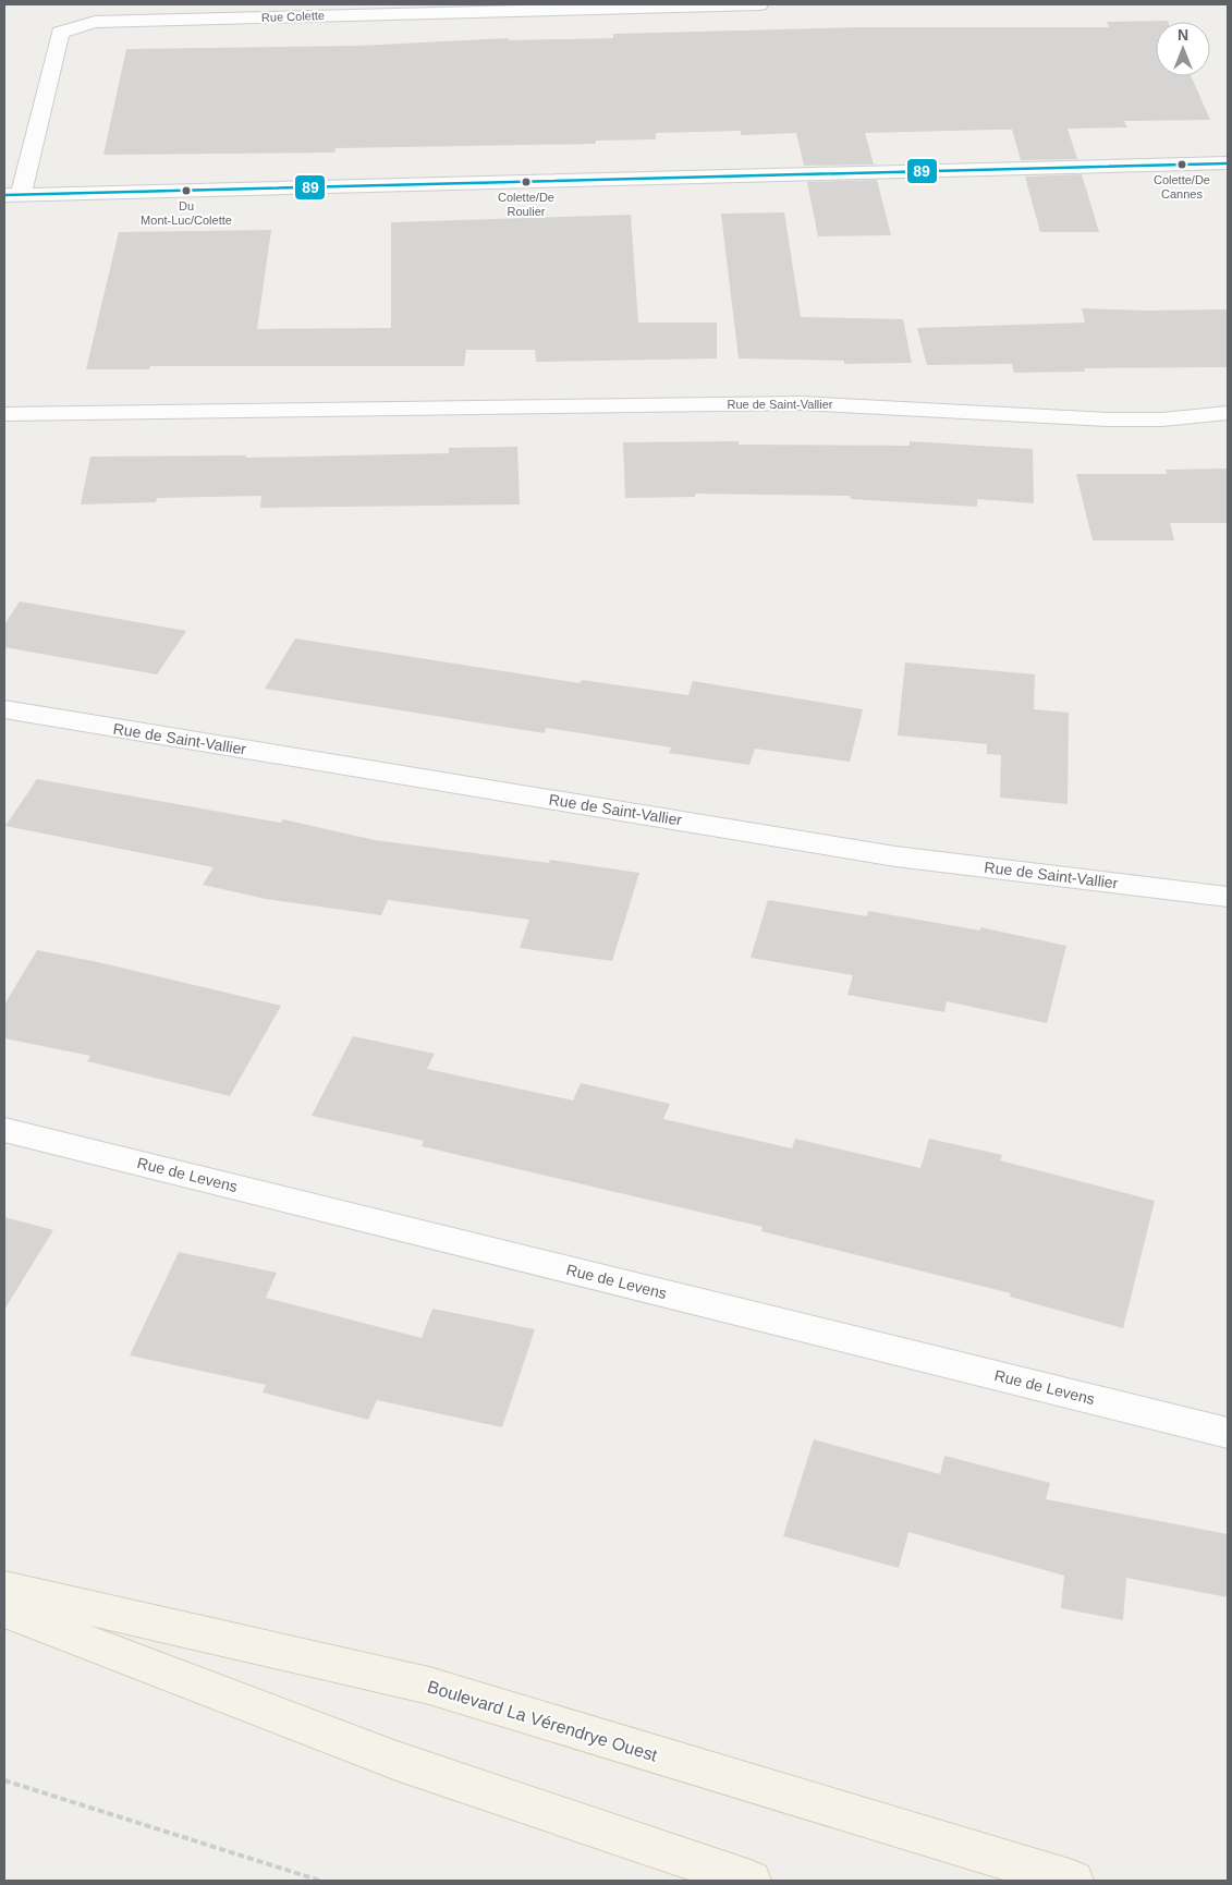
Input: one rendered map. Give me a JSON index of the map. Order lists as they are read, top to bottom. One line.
{"streets":{"main road":["Boulevard La Vérendrye Ouest"],"street":["Rue Colette","Rue de Saint-Vallier","Rue de Levens"]},"places":["Colette/De Cannes","Colette/De Roulier","Du Mont-Luc/Colette"],"lines":["transit line 89"],"north":"top"}
